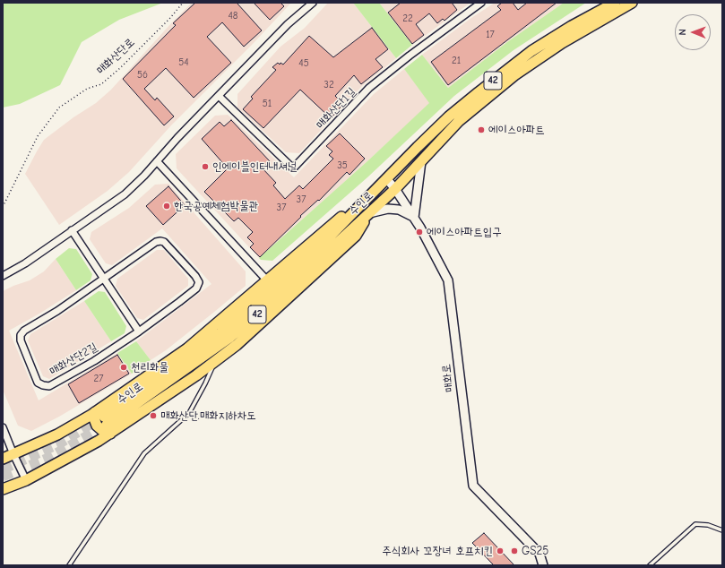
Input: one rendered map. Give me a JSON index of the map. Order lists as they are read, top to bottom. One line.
{"streets":{"main road":["42","수인로"],"street":["매화산단1길","매화산단2길","매화로"],"path":["매화산단로"]},"crossings":[["수인로","매화로"]],"places":["에이스아파트","인에이블인터내셔널","한국공예체험박물관","에이스아파트입구","천리화물","매화산단.매화지하차도","주식회사 꼬장녀 호프치킨","GS25"],"house_numbers":["48","22","17","21","54","45","56","32","51","35","37","37","27"],"north":"left"}
